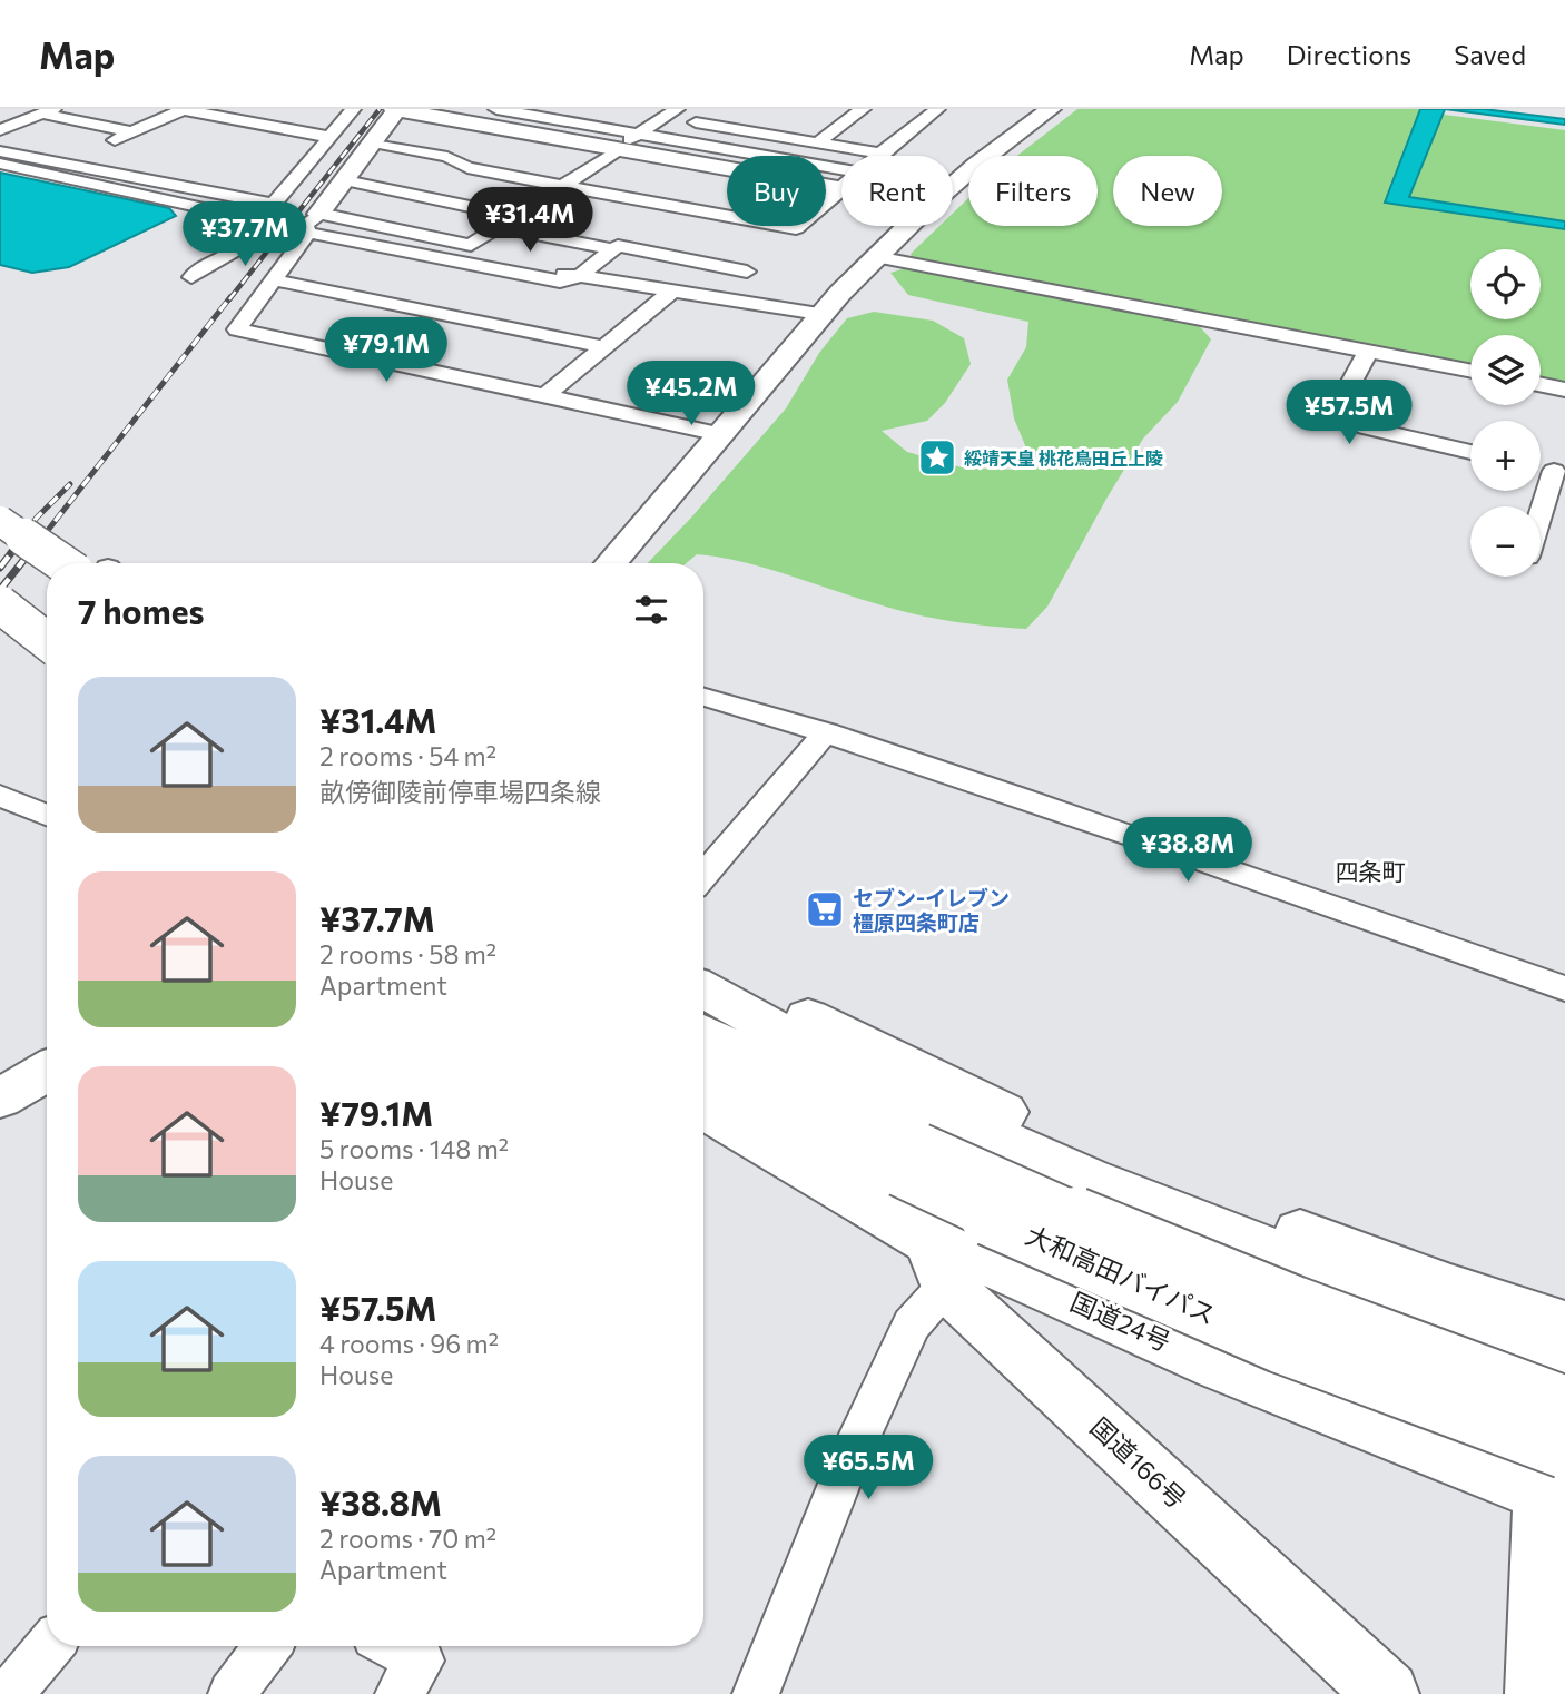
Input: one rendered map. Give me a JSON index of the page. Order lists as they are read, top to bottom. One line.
{"streets":{"main road":["大和高田バイパス","国道24号","国道166号"]},"crossings":[["大和高田バイパス","国道24号"],["国道24号","国道166号"]],"districts":["四条町"],"places":{"place":["綏靖天皇 桃花鳥田丘上陵"],"supermarket":["セブン-イレブン 橿原四条町店"]},"page":{"header":"Map","nav":["Map","Directions","Saved"],"chip":["Buy","Rent","Filters","New"],"price":["¥31.4M","¥37.7M","¥79.1M","¥45.2M","¥57.5M","¥38.8M","¥65.5M"],"map_buttons":["+","−"],"heading":"7 homes","list":[{"name":"¥31.4M","note":"2 rooms · 54 m² · 畝傍御陵前停車場四条線"},{"name":"¥37.7M","note":"2 rooms · 58 m² · Apartment"},{"name":"¥79.1M","note":"5 rooms · 148 m² · House"},{"name":"¥57.5M","note":"4 rooms · 96 m² · House"},{"name":"¥38.8M","note":"2 rooms · 70 m² · Apartment"}]}}
